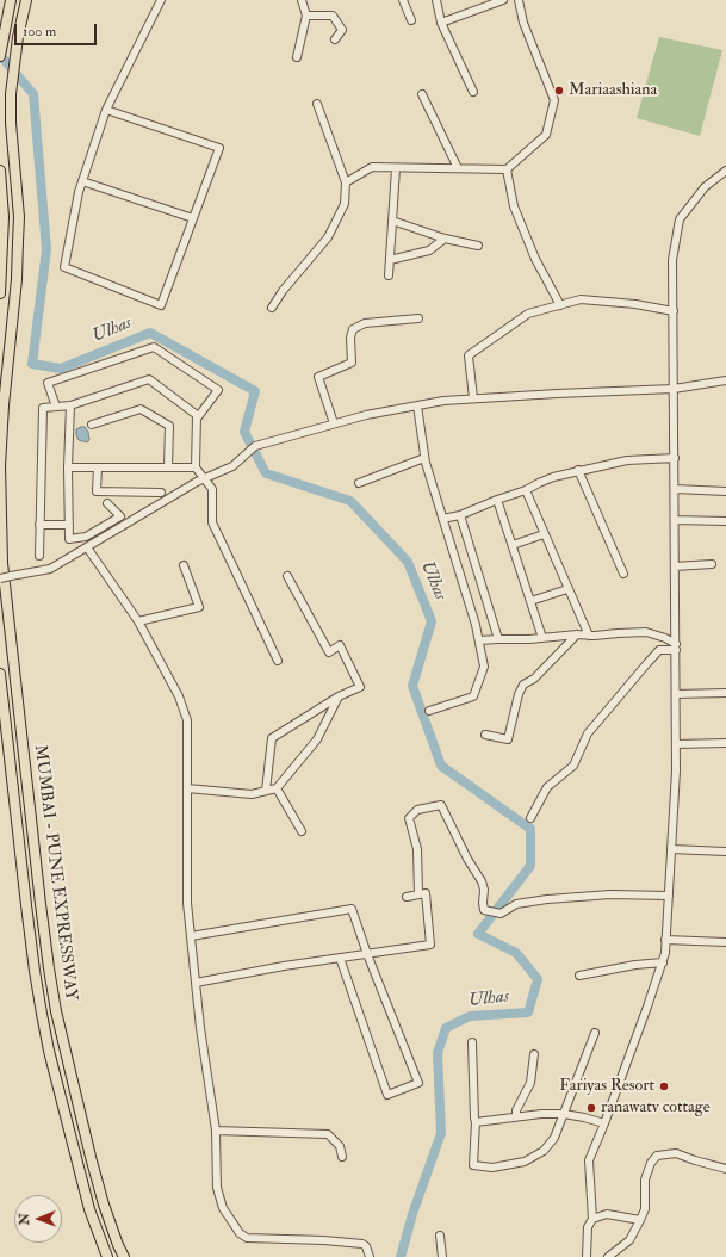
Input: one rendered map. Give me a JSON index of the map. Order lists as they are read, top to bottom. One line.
{"streets":{"highway":["MUMBAI - PUNE EXPRESSWAY"]},"water":["Ulhas"],"places":["Mariaashiana","Fariyas Resort","ranawatv cottage"],"scale_bar":"100 m","north":"left"}
